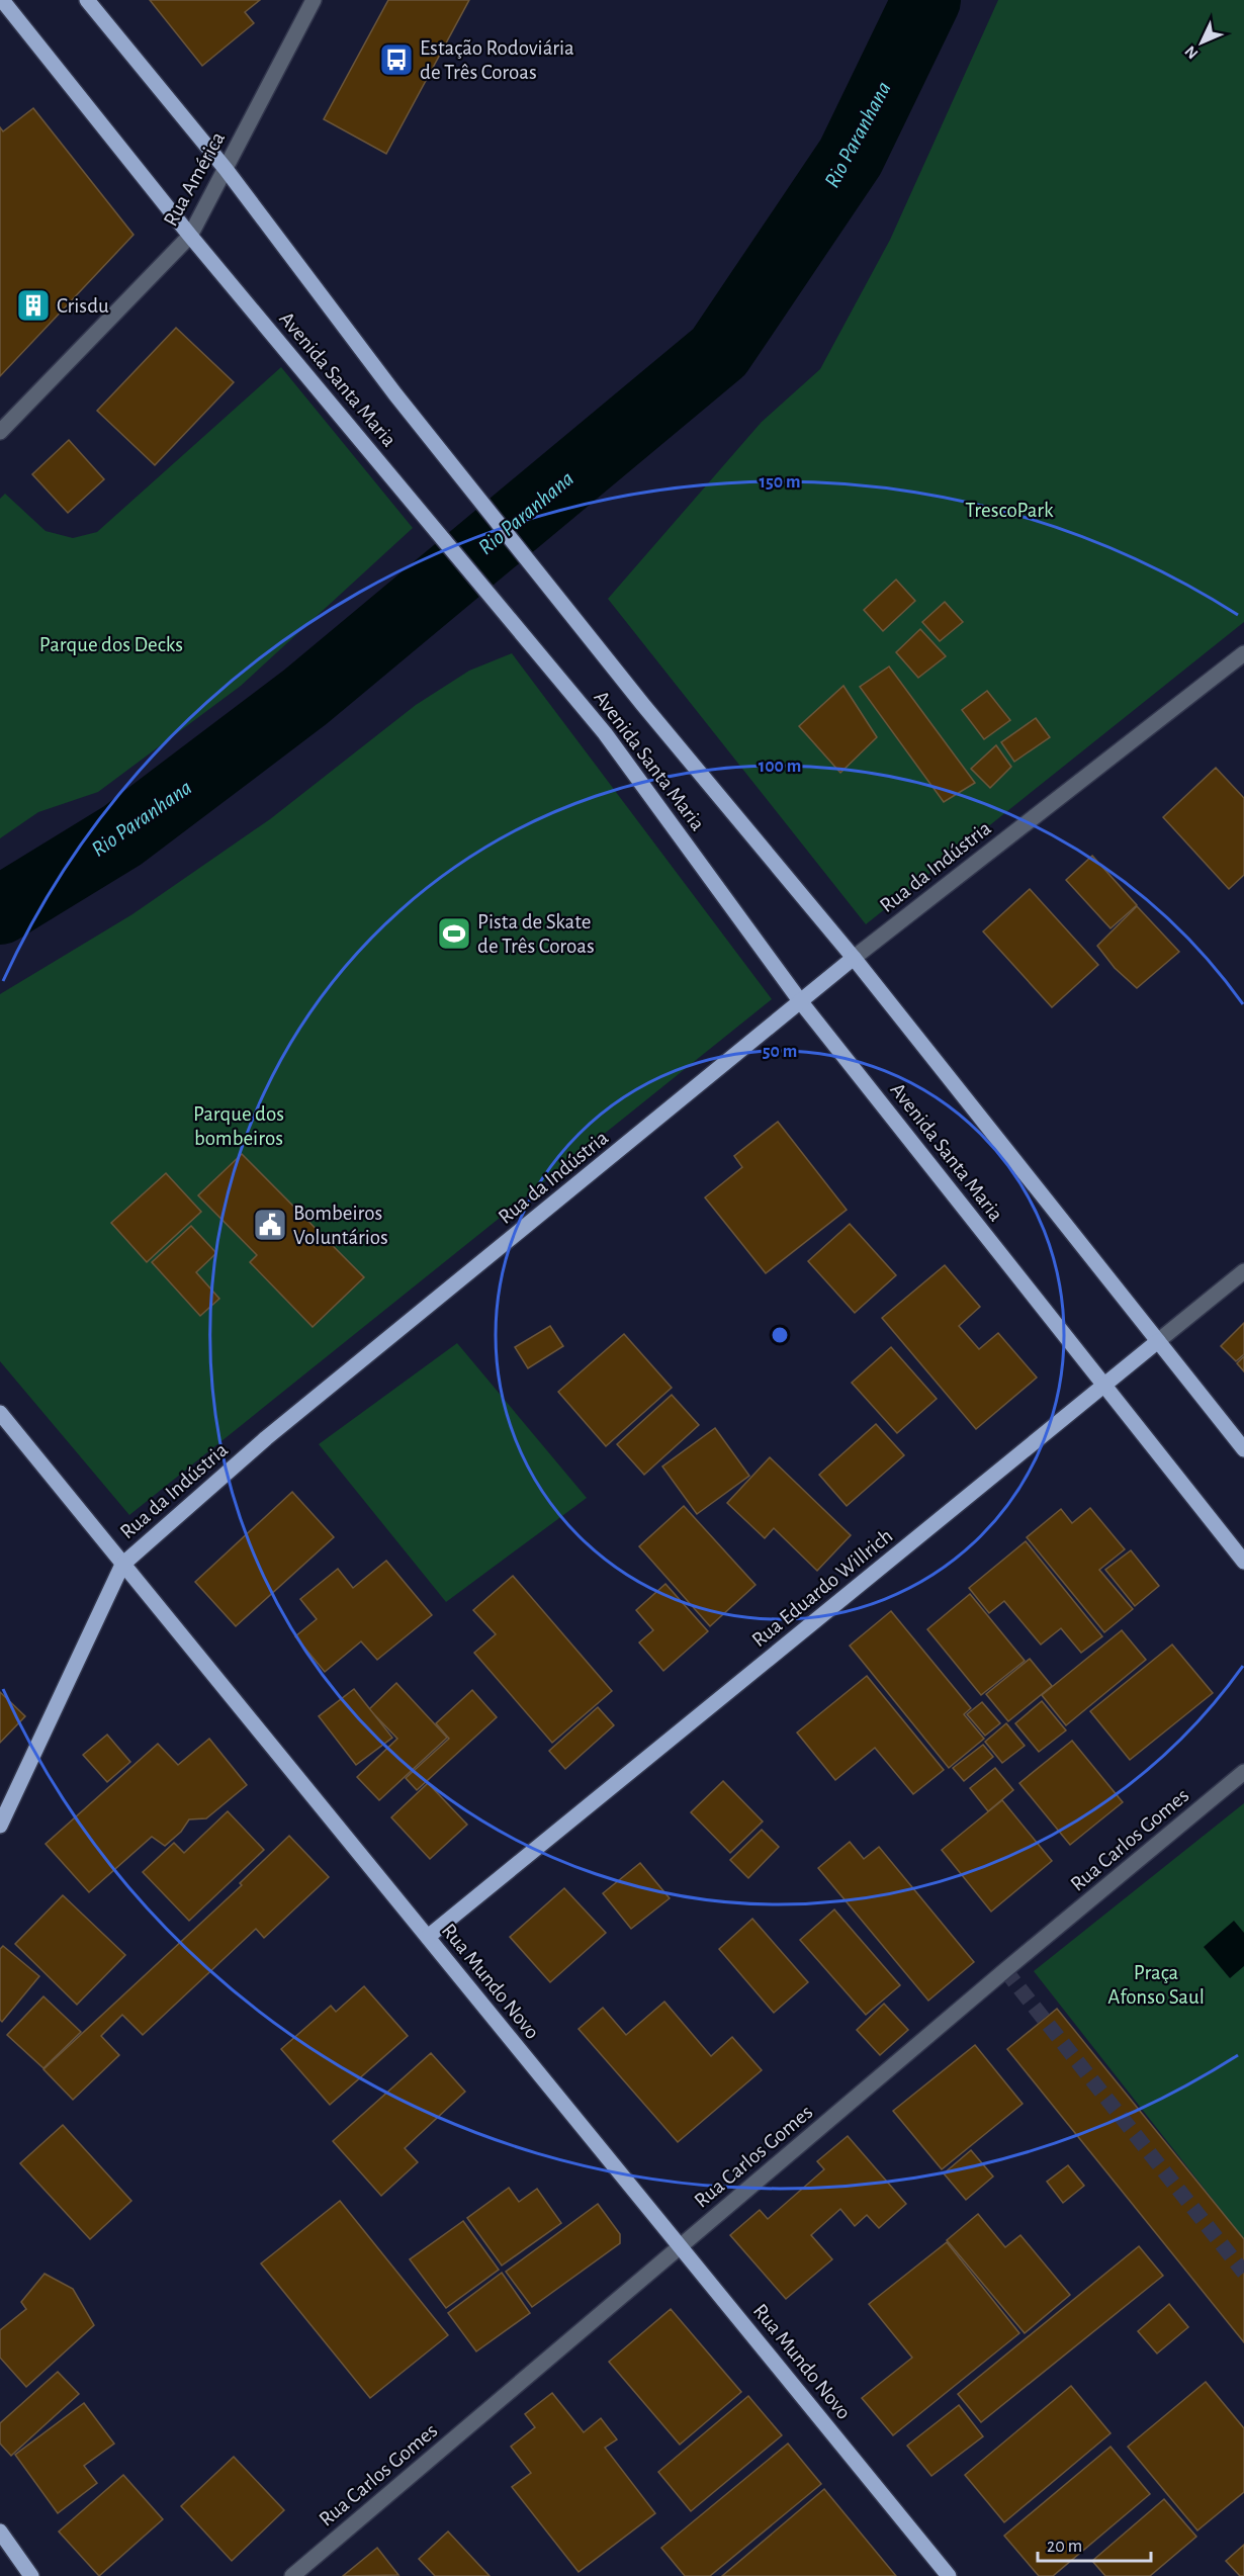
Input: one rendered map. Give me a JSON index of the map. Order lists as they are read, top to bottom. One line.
{"streets":{"main road":["Avenida Santa Maria","Rua da Indústria","Rua Eduardo Willrich","Rua Mundo Novo"],"street":["Rua América","Rua Carlos Gomes"]},"crossings":[["Rua América","Avenida Santa Maria"],["Avenida Santa Maria","Rua da Indústria"],["Avenida Santa Maria","Rua Eduardo Willrich"],["Rua da Indústria","Rua Mundo Novo"],["Rua Eduardo Willrich","Rua Mundo Novo"],["Rua Carlos Gomes","Rua Mundo Novo"]],"water":["Rio Paranhana"],"parks":["TrescoPark","Parque dos Decks","Parque dos bombeiros","Praça Afonso Saul"],"places":{"bus stop":["Estação Rodoviária de Três Coroas"],"building":["Crisdu"],"sports":["Pista de Skate de Três Coroas"],"public building":["Bombeiros Voluntários"]},"scale_bar":"20 m","north":"bottom left","rings":["150 m","100 m","50 m"]}
